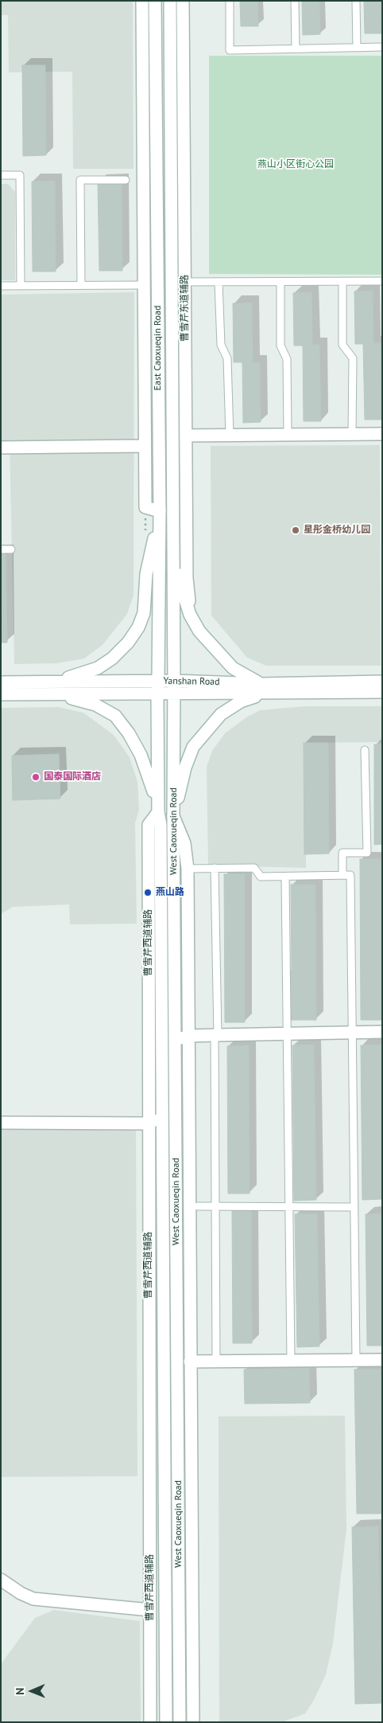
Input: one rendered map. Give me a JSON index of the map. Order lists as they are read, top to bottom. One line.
{"streets":{"main road":["曹雪芹东道辅路","East Caoxueqin Road","Yanshan Road","West Caoxueqin Road","曹雪芹西道辅路"]},"crossings":[["East Caoxueqin Road","Yanshan Road"],["East Caoxueqin Road","West Caoxueqin Road"],["Yanshan Road","West Caoxueqin Road"],["West Caoxueqin Road","曹雪芹西道辅路"]],"parks":["燕山小区街心公园"],"places":["星彤金桥幼儿园","国泰国际酒店","燕山路"],"north":"left"}
